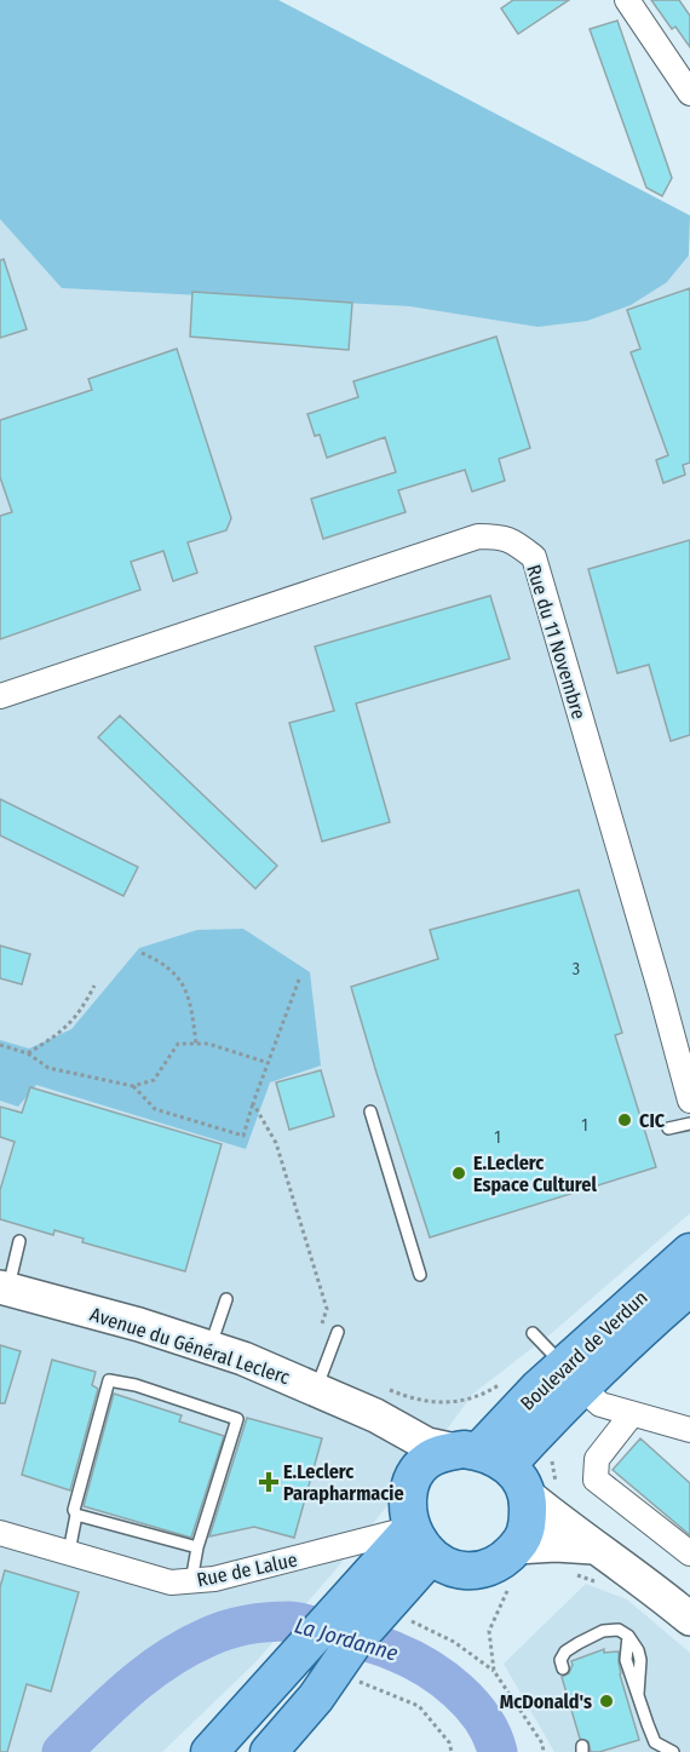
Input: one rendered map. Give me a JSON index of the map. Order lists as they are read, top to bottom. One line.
{"streets":{"main road":["Boulevard de Verdun"],"street":["Rue du 11 Novembre","Avenue du Général Leclerc","Rue de Lalue"]},"crossings":[["Avenue du Général Leclerc","Boulevard de Verdun"],["Avenue du Général Leclerc","Rue de Lalue"],["Boulevard de Verdun","Rue de Lalue"]],"water":["La Jordanne"],"places":{"other":["CIC","E.Leclerc Espace Culturel","McDonald's"],"health":["E.Leclerc Parapharmacie"]},"house_numbers":["3","1","1"]}
